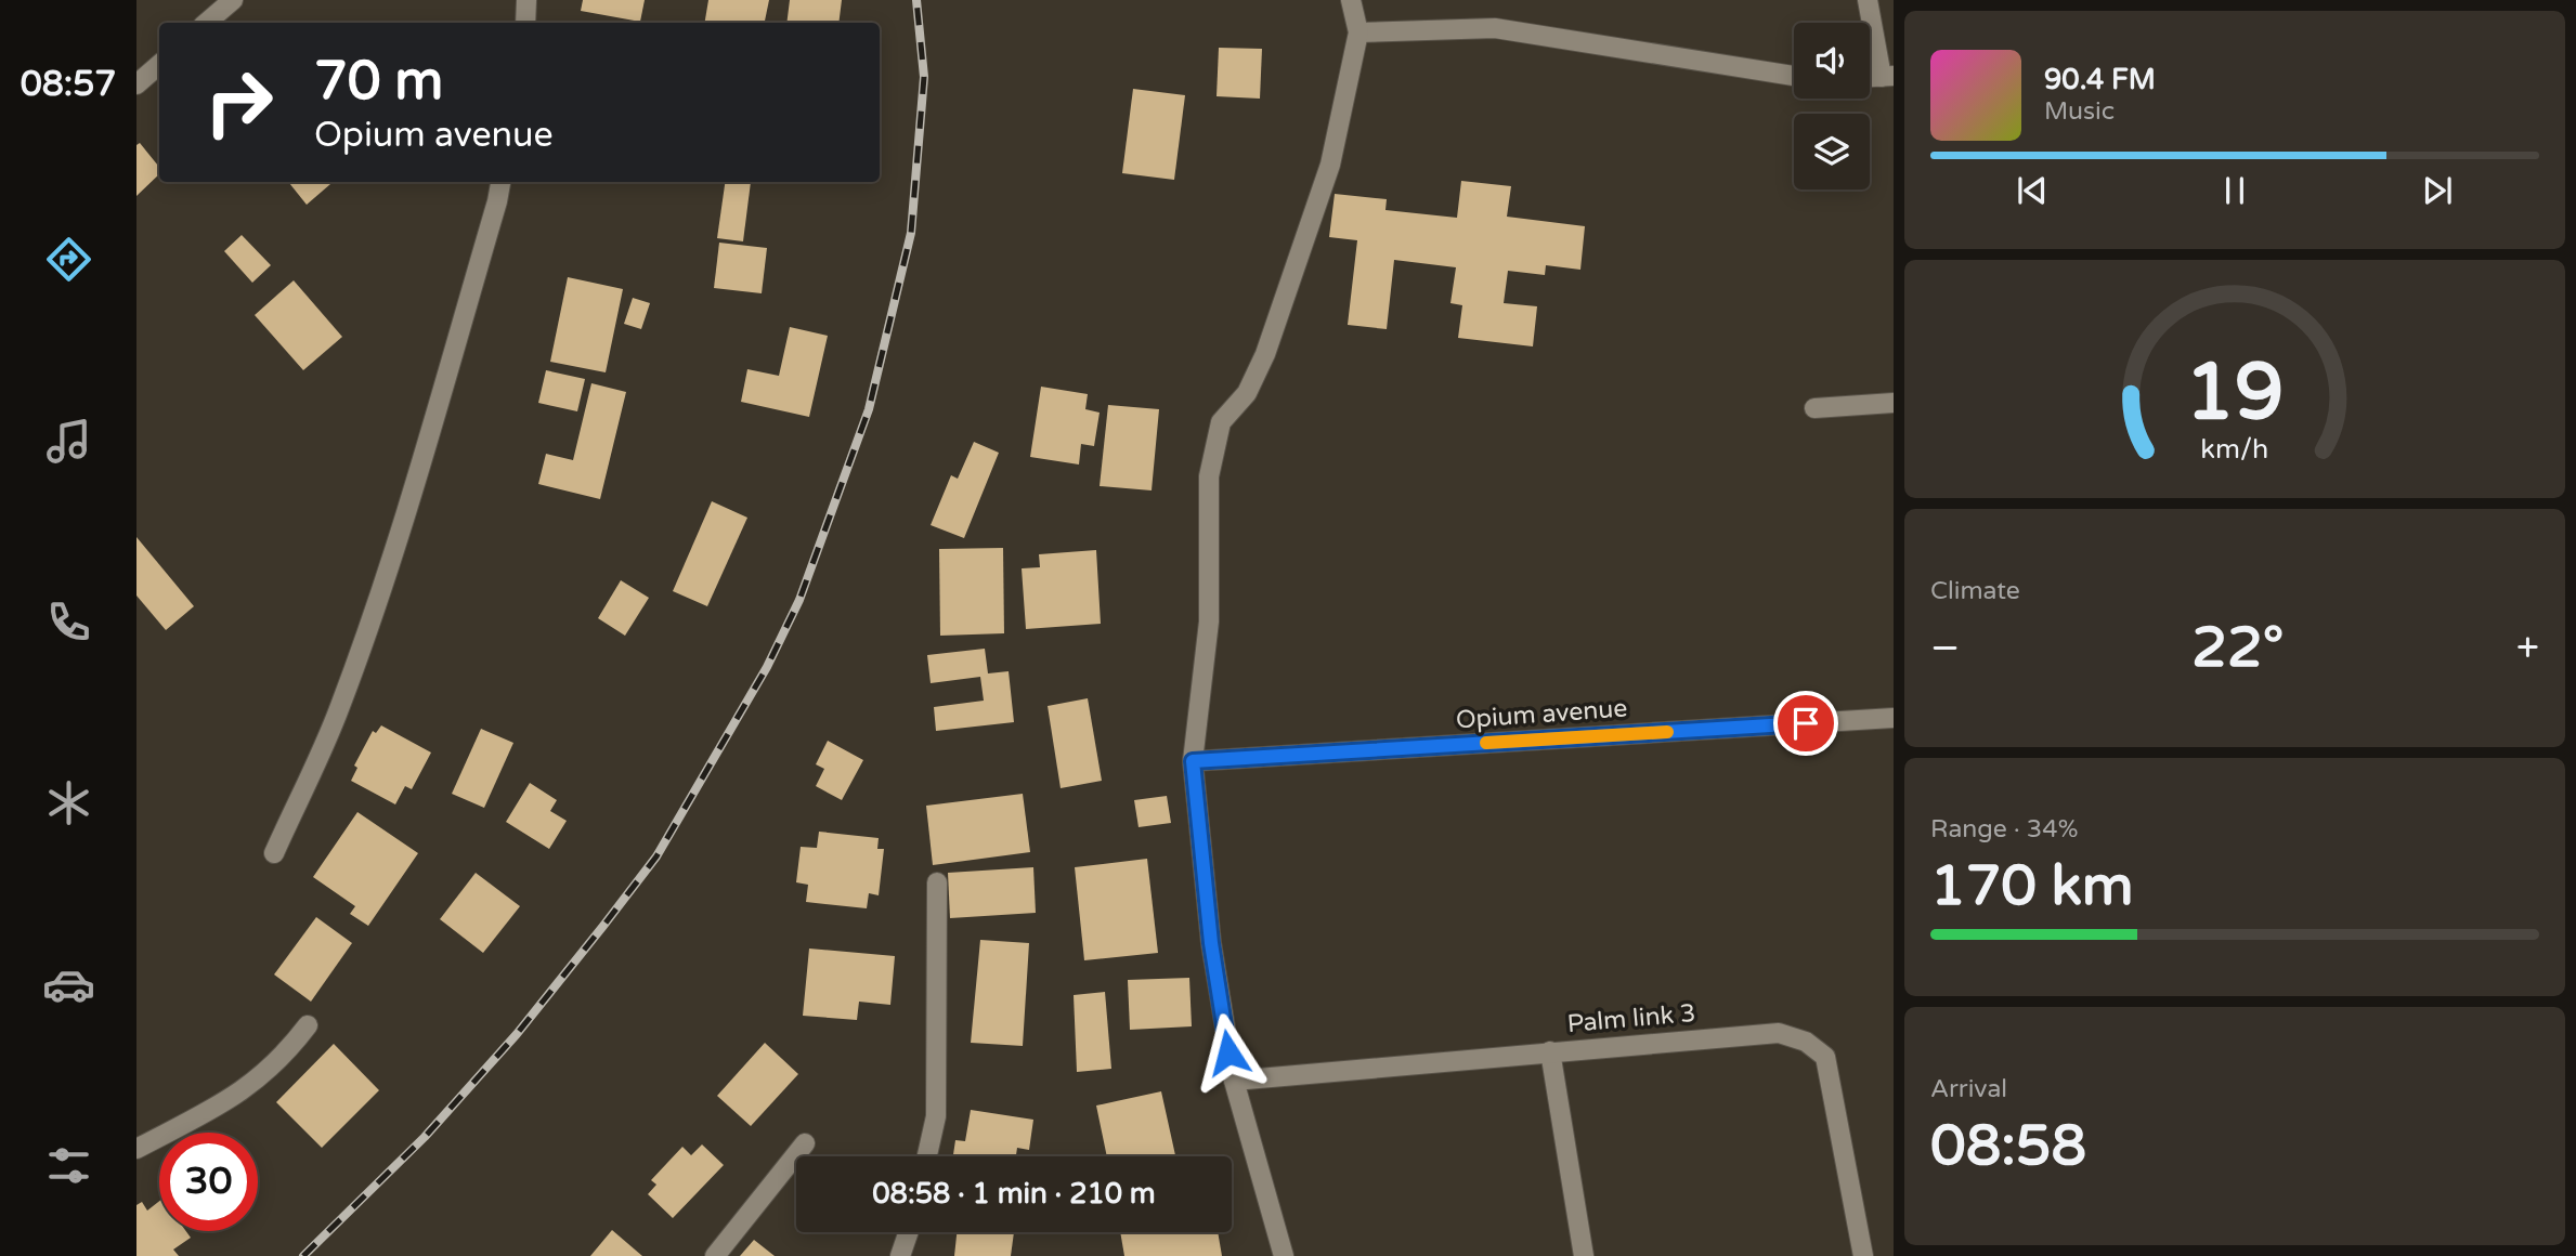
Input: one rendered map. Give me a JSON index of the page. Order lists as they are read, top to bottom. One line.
{"streets":{"street":["Opium avenue","Palm link 3"]},"page":{"tabs":"08:57","turn":["70 m","Opium avenue"],"song":["90.4 FM","Music"],"tile":["Climate",["Range · 34%","170 km"],["Arrival","08:58"]],"heat":["−","22°","+"],"limit":"30","trip":"08:58 · 1 min · 210 m","gauge":["19","km/h"]}}
